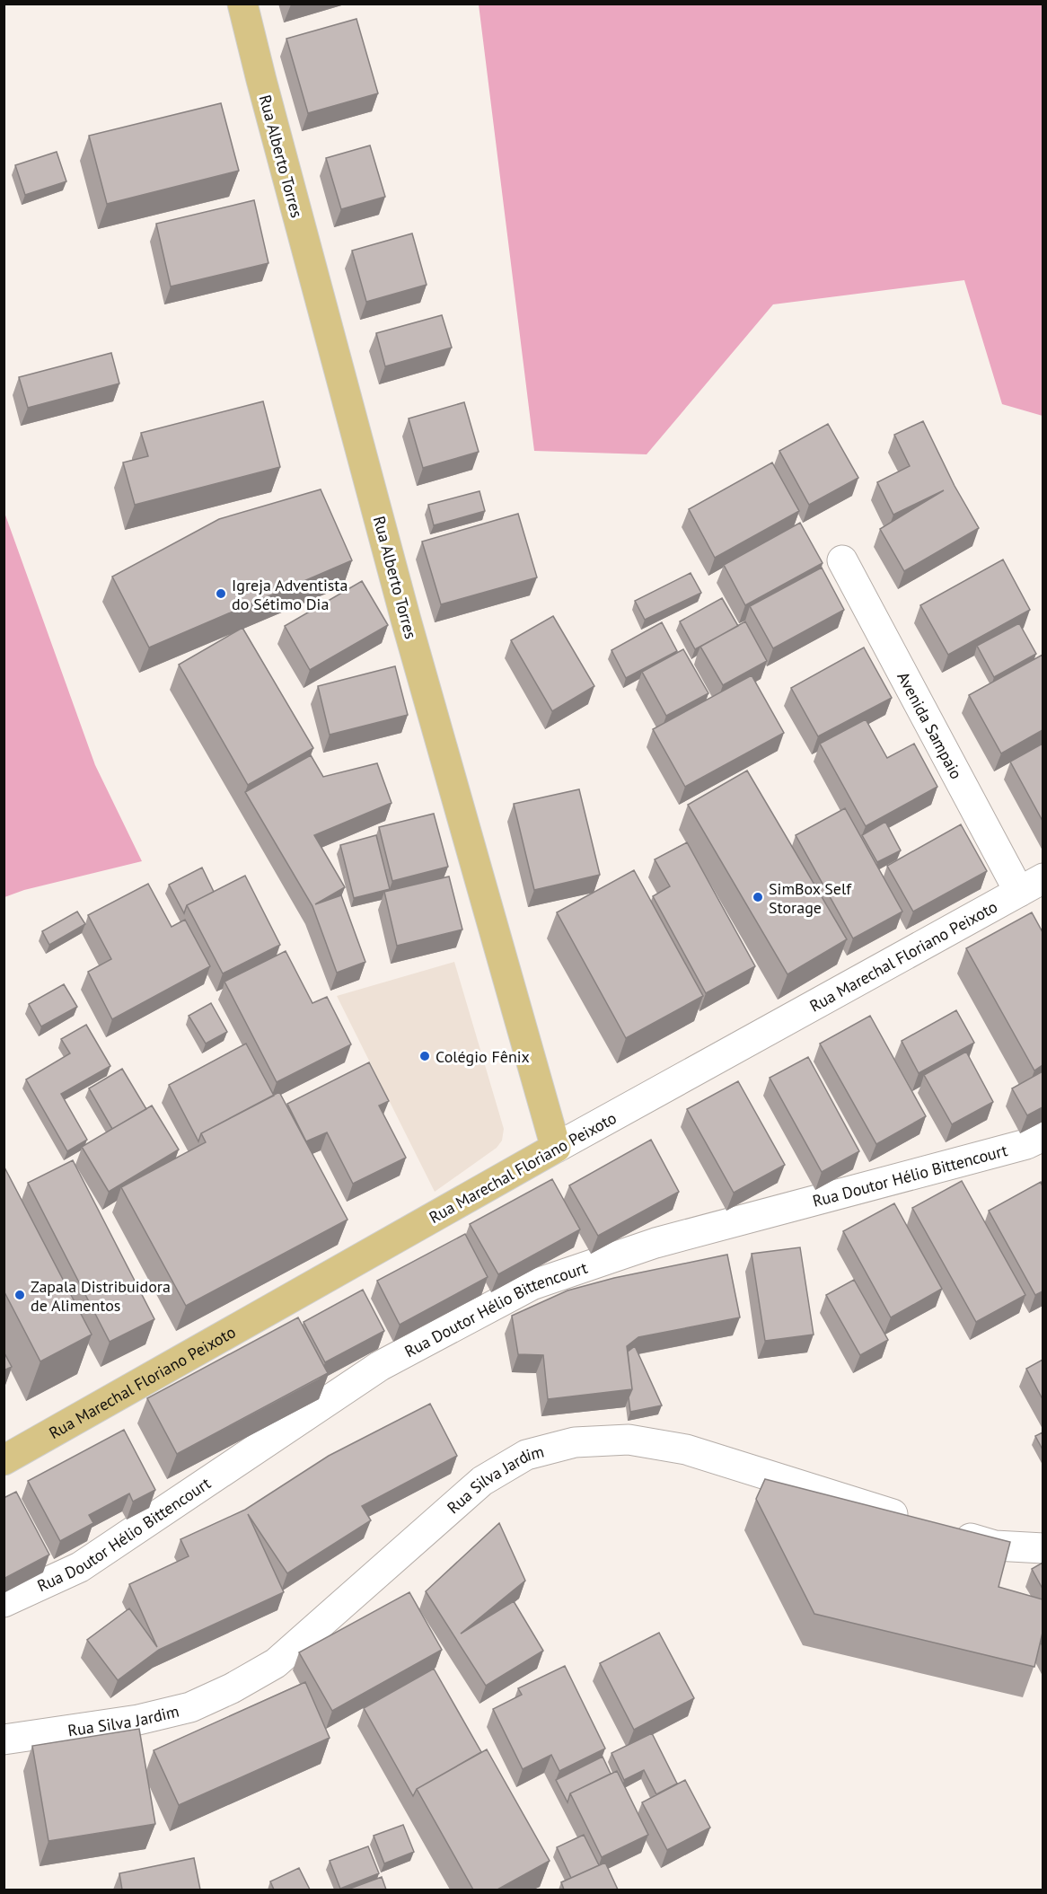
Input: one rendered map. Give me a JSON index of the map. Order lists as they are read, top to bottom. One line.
{"streets":{"main road":["Rua Alberto Torres","Rua Marechal Floriano Peixoto"],"street":["Avenida Sampaio","Rua Doutor Hélio Bittencourt","Rua Silva Jardim"]},"crossings":[["Rua Alberto Torres","Rua Marechal Floriano Peixoto"],["Avenida Sampaio","Rua Marechal Floriano Peixoto"]],"places":["Igreja Adventista do Sétimo Dia","SimBox Self Storage","Colégio Fênix","Zapala Distribuidora de Alimentos"]}
